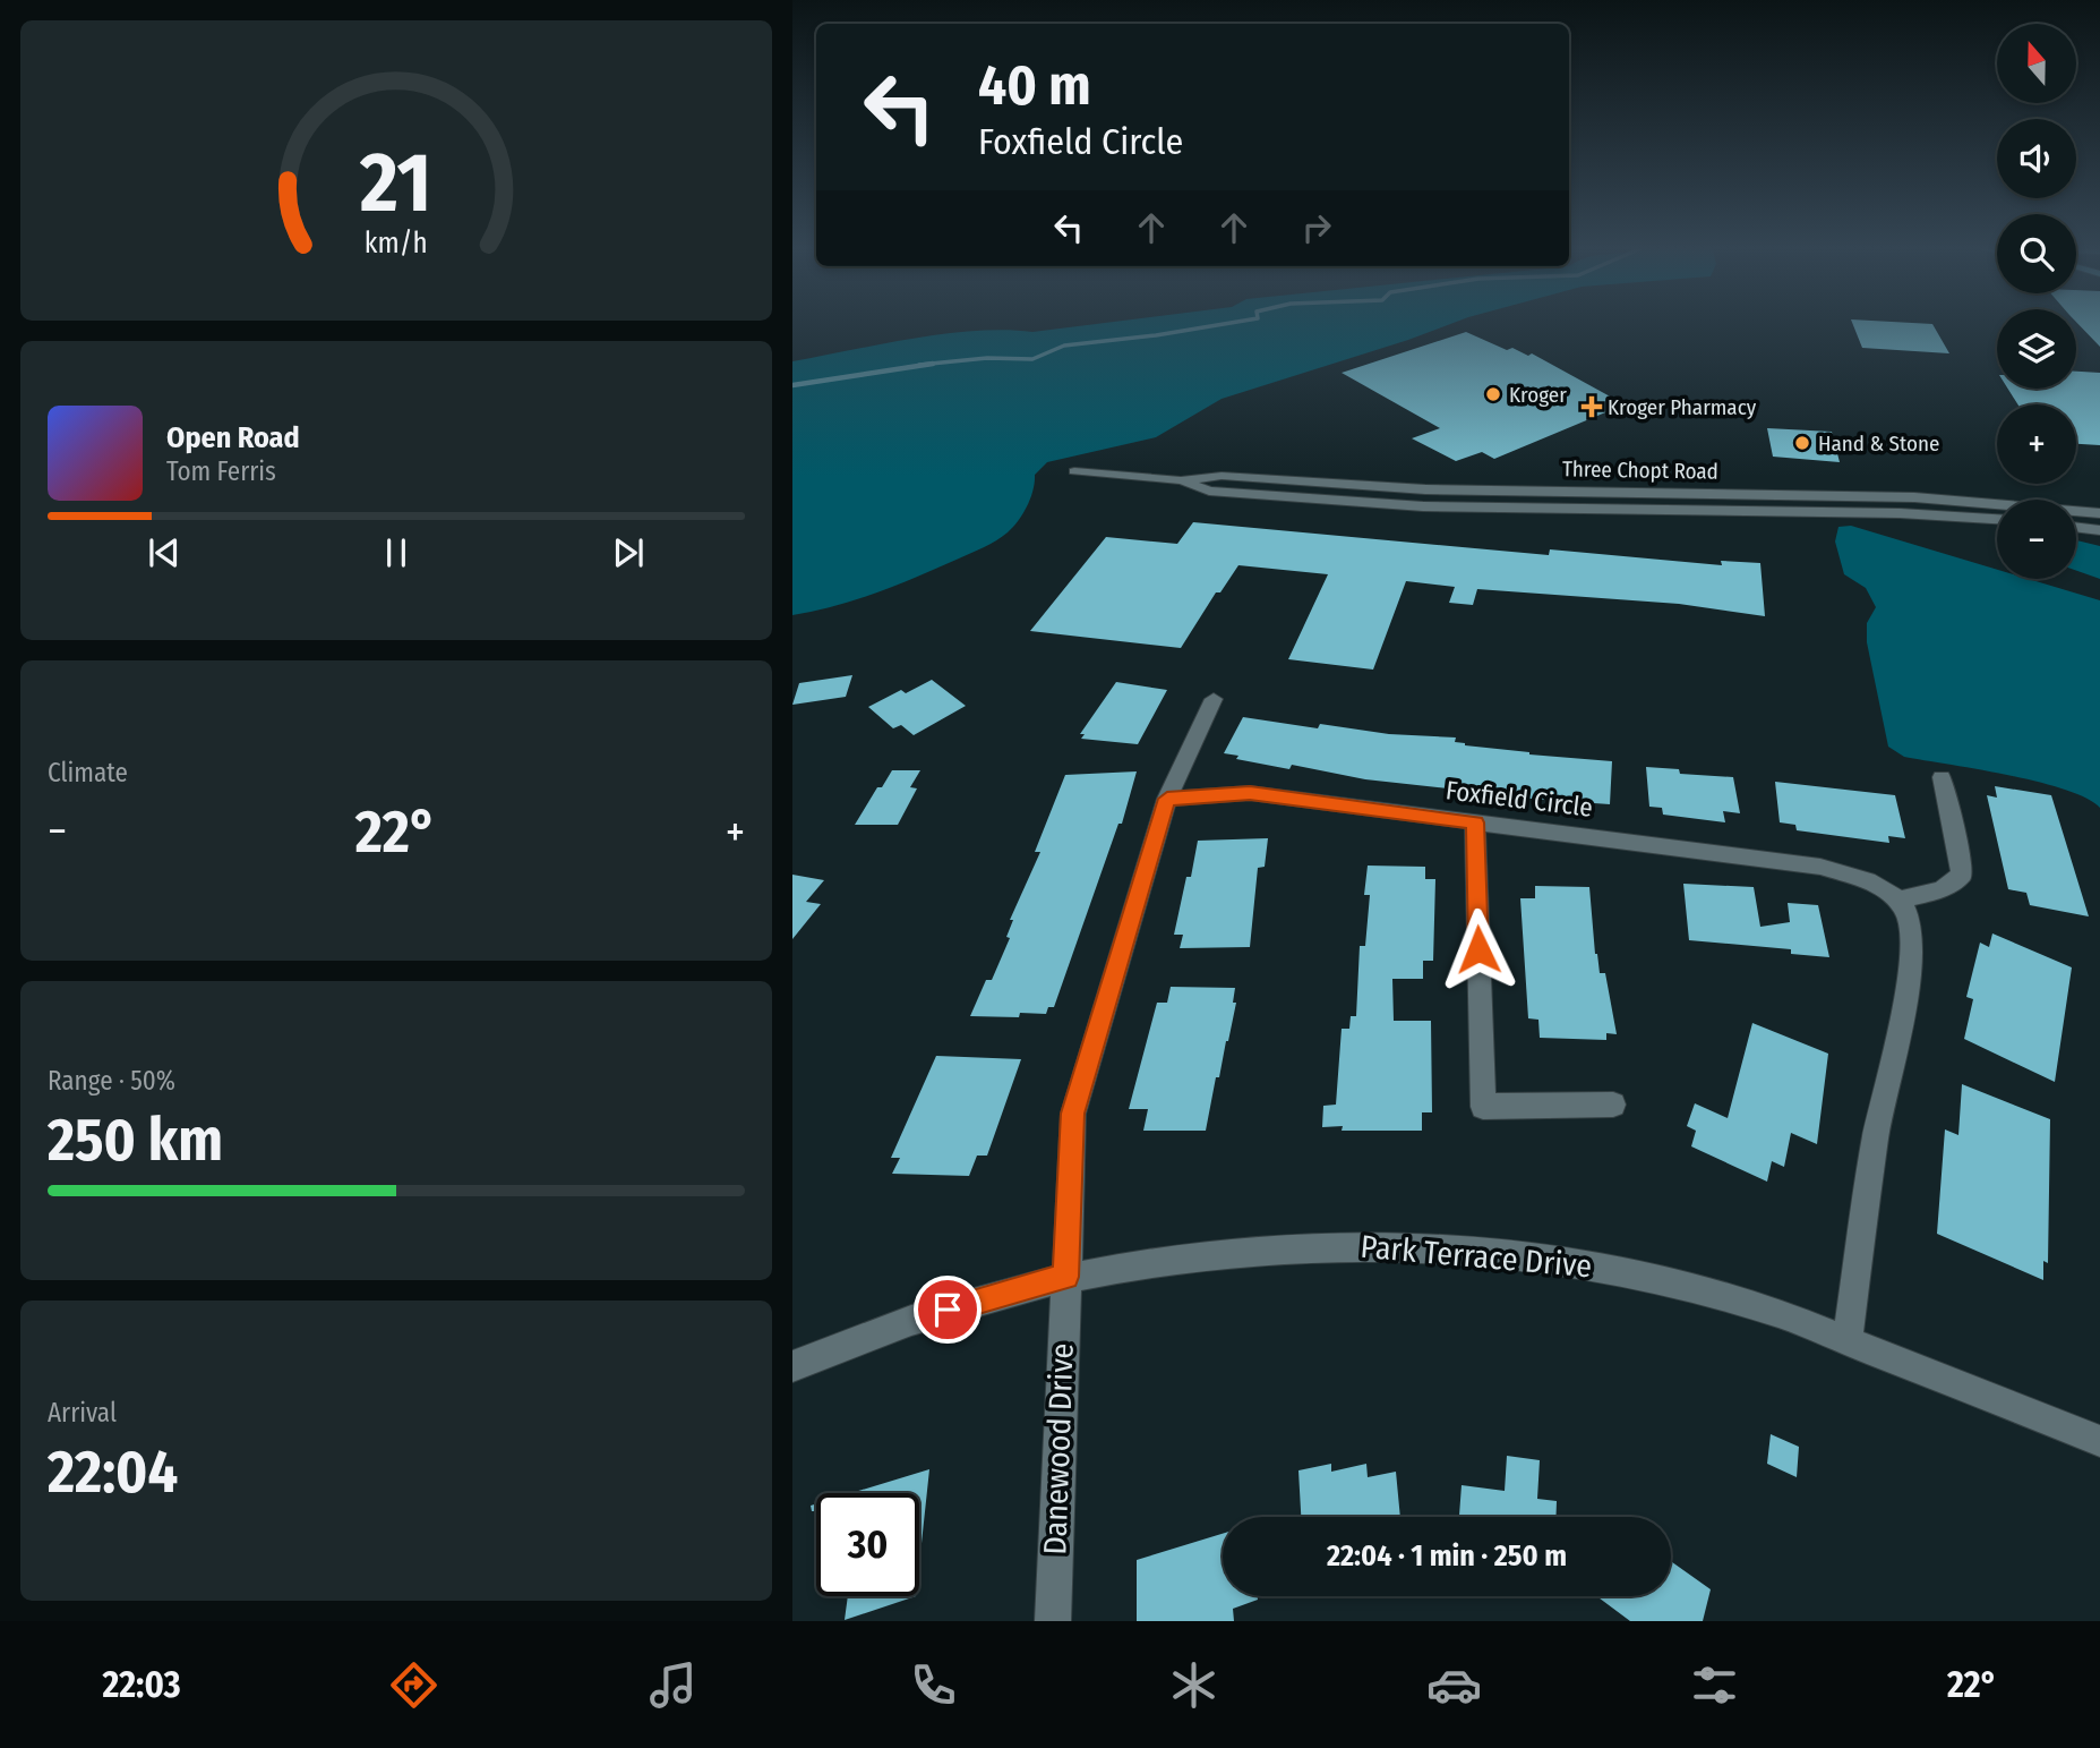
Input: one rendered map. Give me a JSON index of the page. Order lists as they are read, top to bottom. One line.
{"streets":{"street":["Three Chopt Road","Foxfield Circle","Park Terrace Drive","Danewood Drive"]},"crossings":[["Park Terrace Drive","Danewood Drive"]],"places":{"other":["Kroger","Hand & Stone"],"health":["Kroger Pharmacy"]},"north":"top","page":{"map_buttons":["+","−"],"turn":["40 m","Foxfield Circle"],"song":["Open Road","Tom Ferris"],"tile":["Climate",["Range · 50%","250 km"],["Arrival","22:04"]],"heat":["−","22°","+"],"limit":"30","trip":"22:04 · 1 min · 250 m","tabs":["22:03","22°"],"gauge":["21","km/h"]}}
